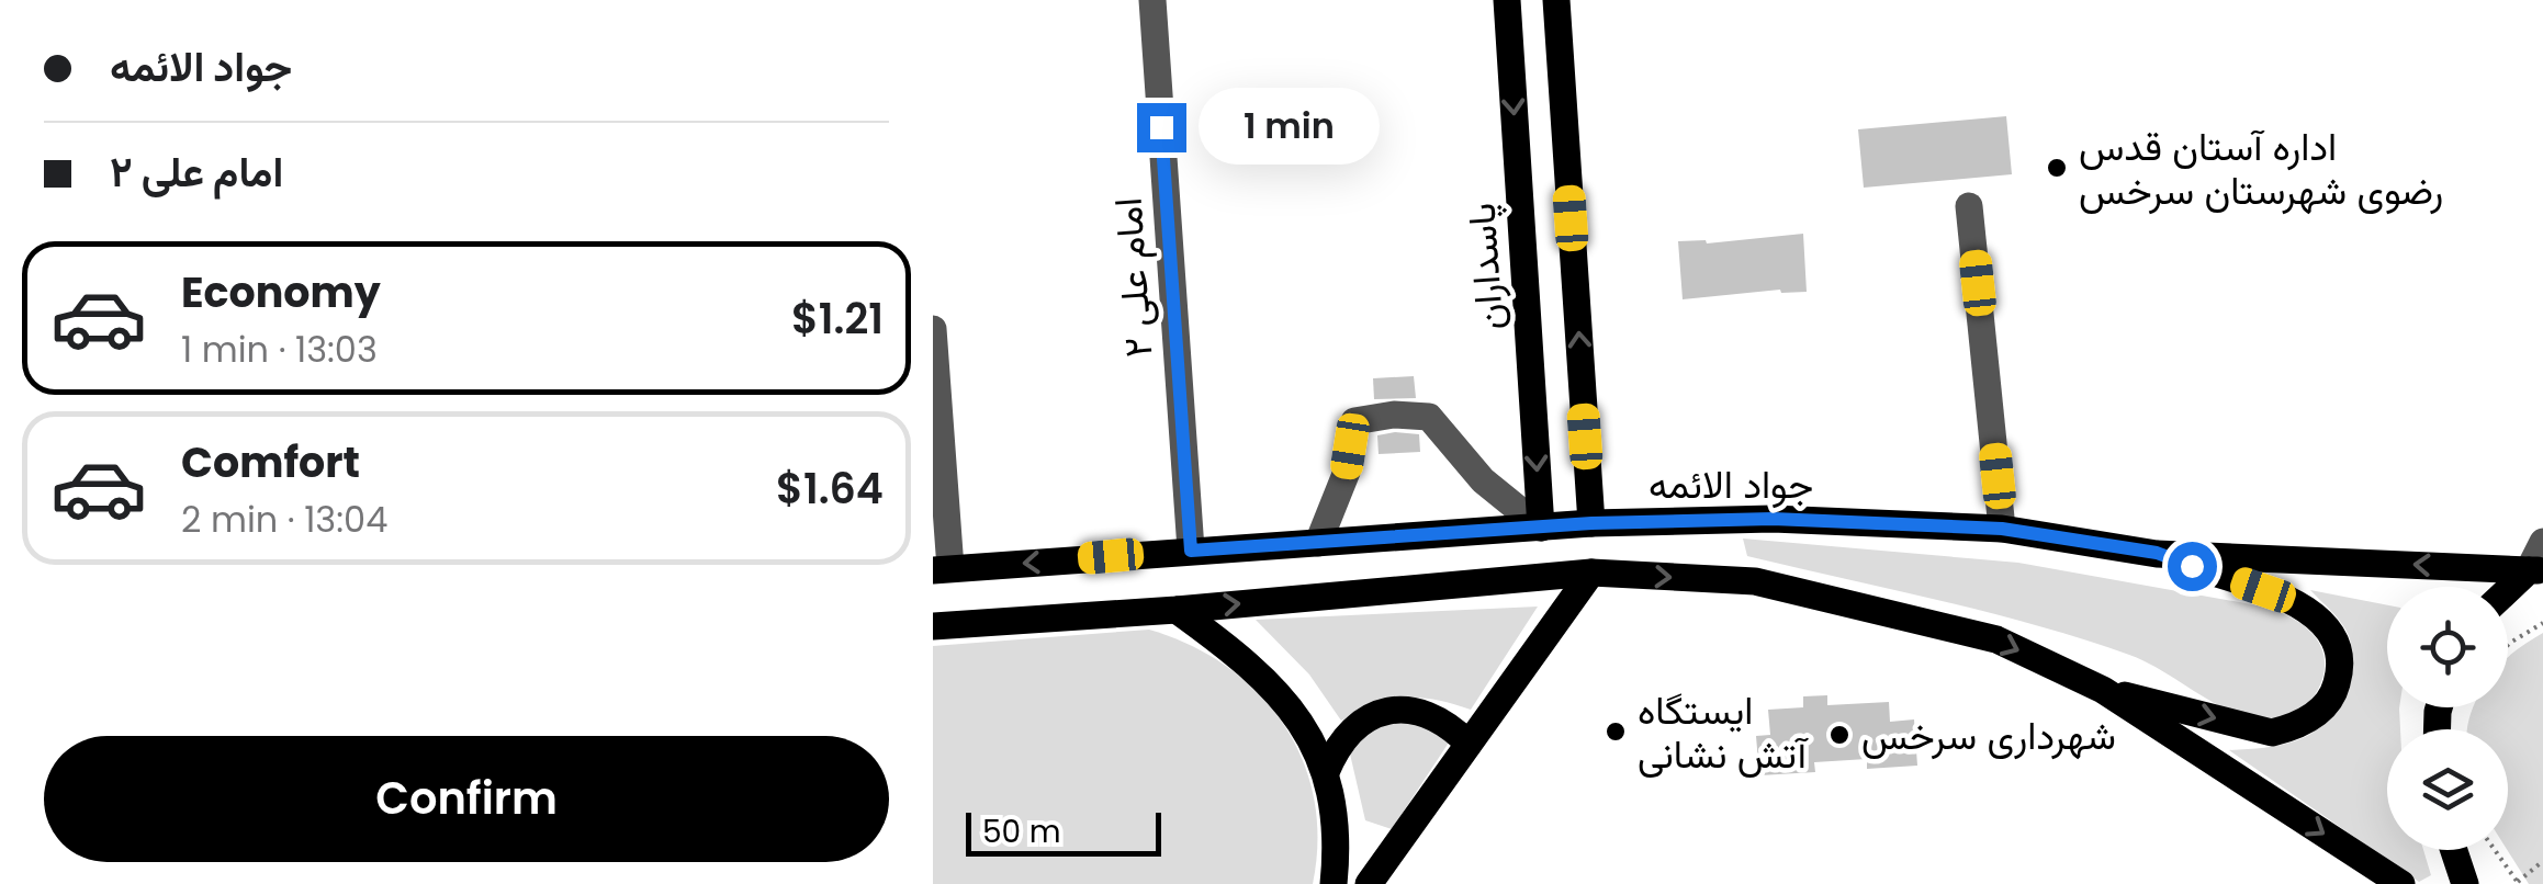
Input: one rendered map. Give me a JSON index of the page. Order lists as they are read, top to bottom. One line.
{"streets":{"main road":["پاسداران","جواد الائمه"],"street":["امام علی ۲"]},"crossings":[["پاسداران","جواد الائمه"],["امام علی ۲","جواد الائمه"]],"places":["اداره آستان قدس رضوی شهرستان سرخس","ایستگاه آتش نشانی","شهرداری سرخس"],"scale_bar":"50 m","page":{"banner":["جواد الائمه","امام علی ۲"],"bubble":"1 min","list":[{"name":"Economy","note":"1 min · 13:03","value":"$1.21"},{"name":"Comfort","note":"2 min · 13:04","value":"$1.64"}],"buttons":"Confirm","scale":"50 m"}}
